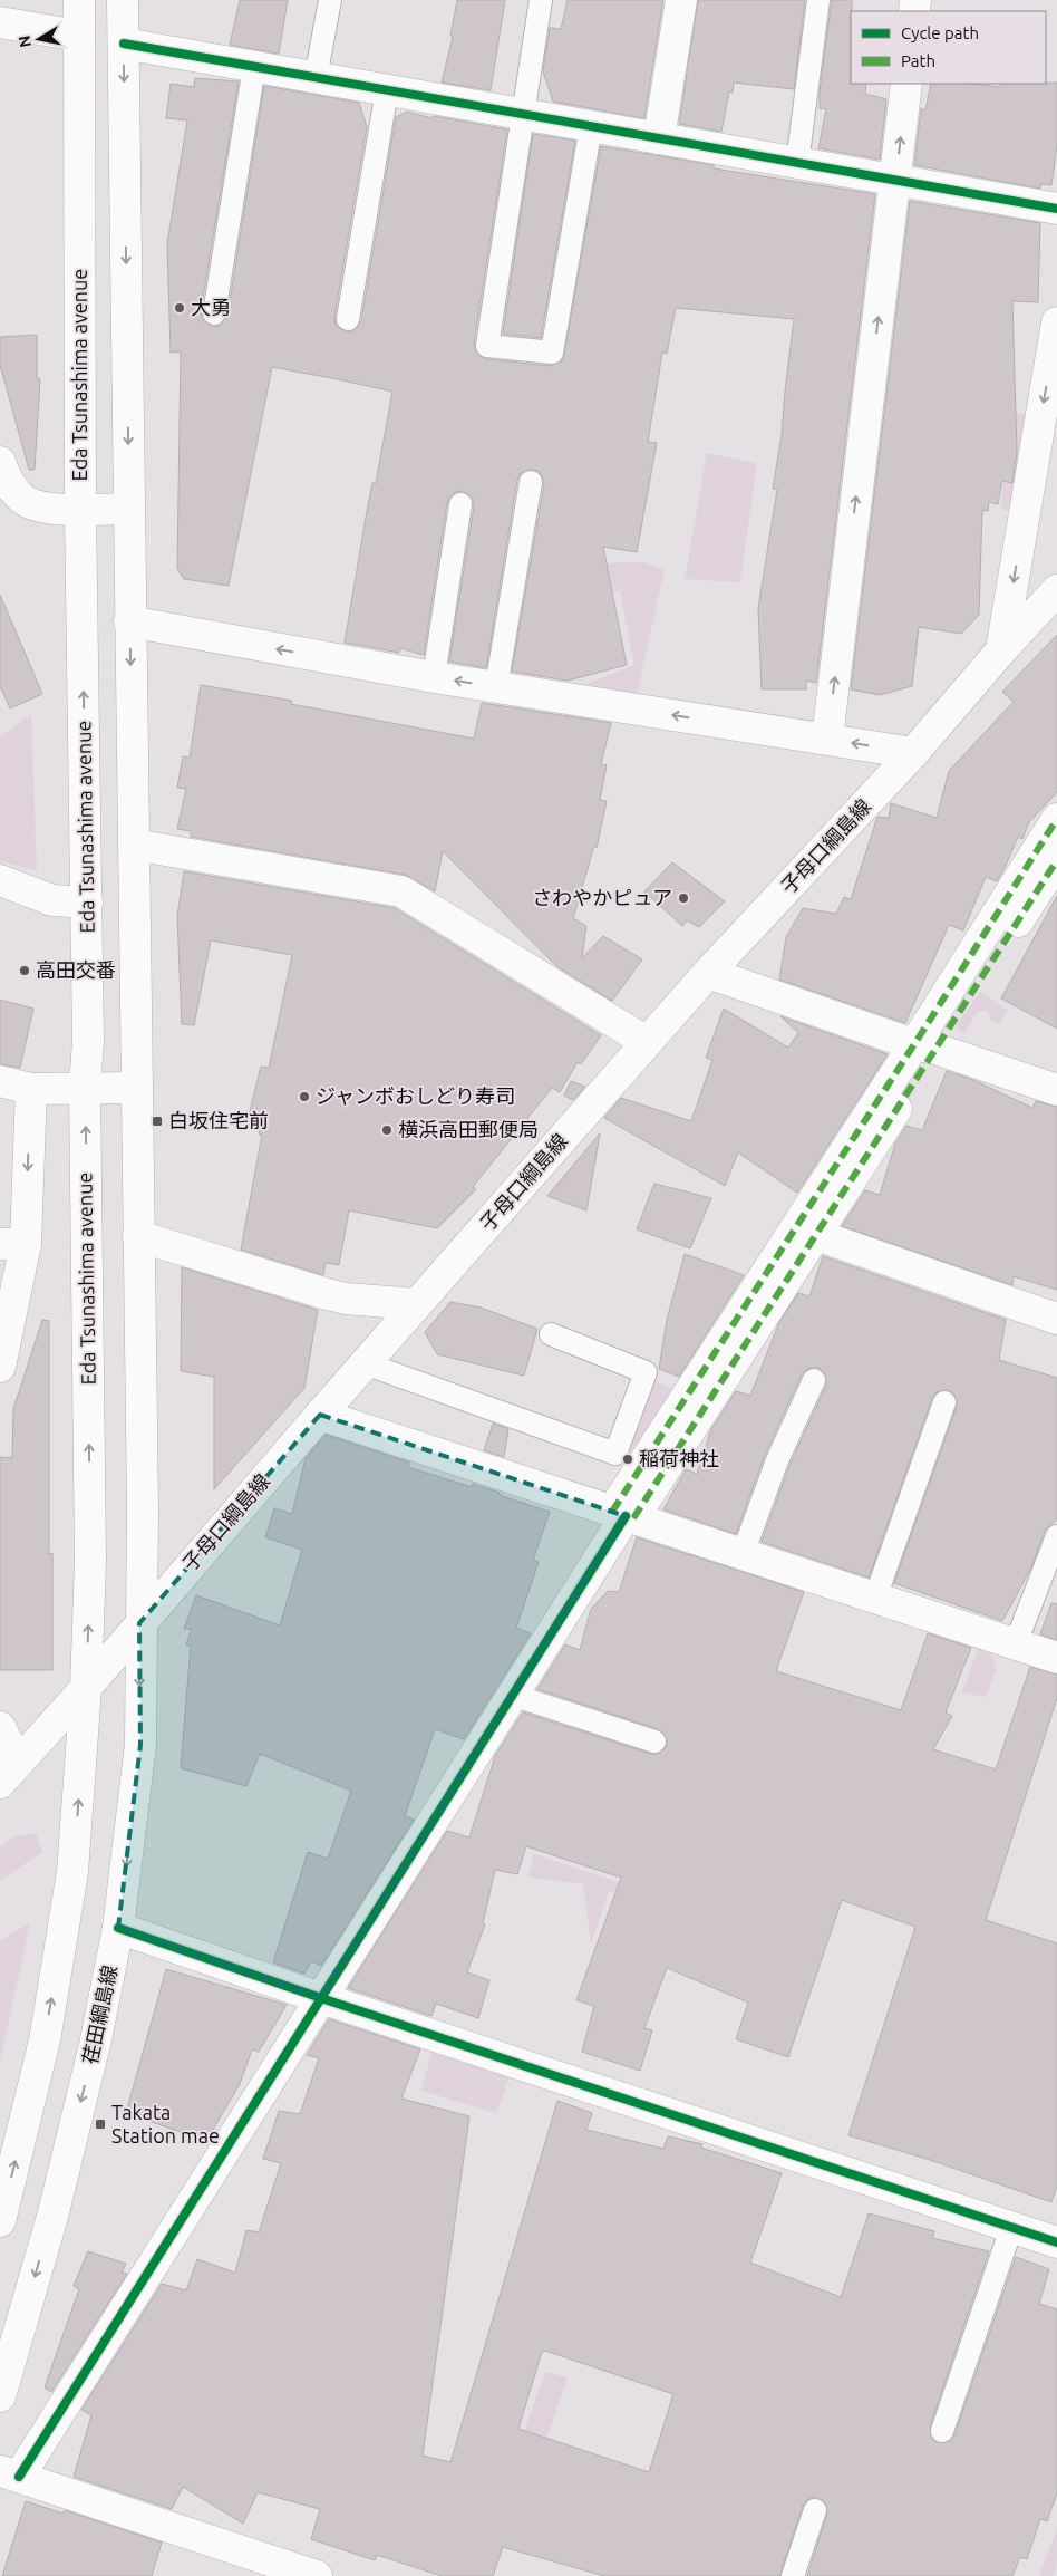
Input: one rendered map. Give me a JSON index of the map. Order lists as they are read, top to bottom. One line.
{"streets":{"street":["Eda Tsunashima avenue","子母口綱島線","荏田綱島線"]},"crossings":[["Eda Tsunashima avenue","子母口綱島線"],["子母口綱島線","荏田綱島線"]],"places":{"other":["大勇","さわやかピュア","高田交番","ジャンボおしどり寿司","横浜高田郵便局","稲荷神社"],"transit":["白坂住宅前","Takata Station mae"]},"legend":["Cycle path","Path"],"north":"left"}
